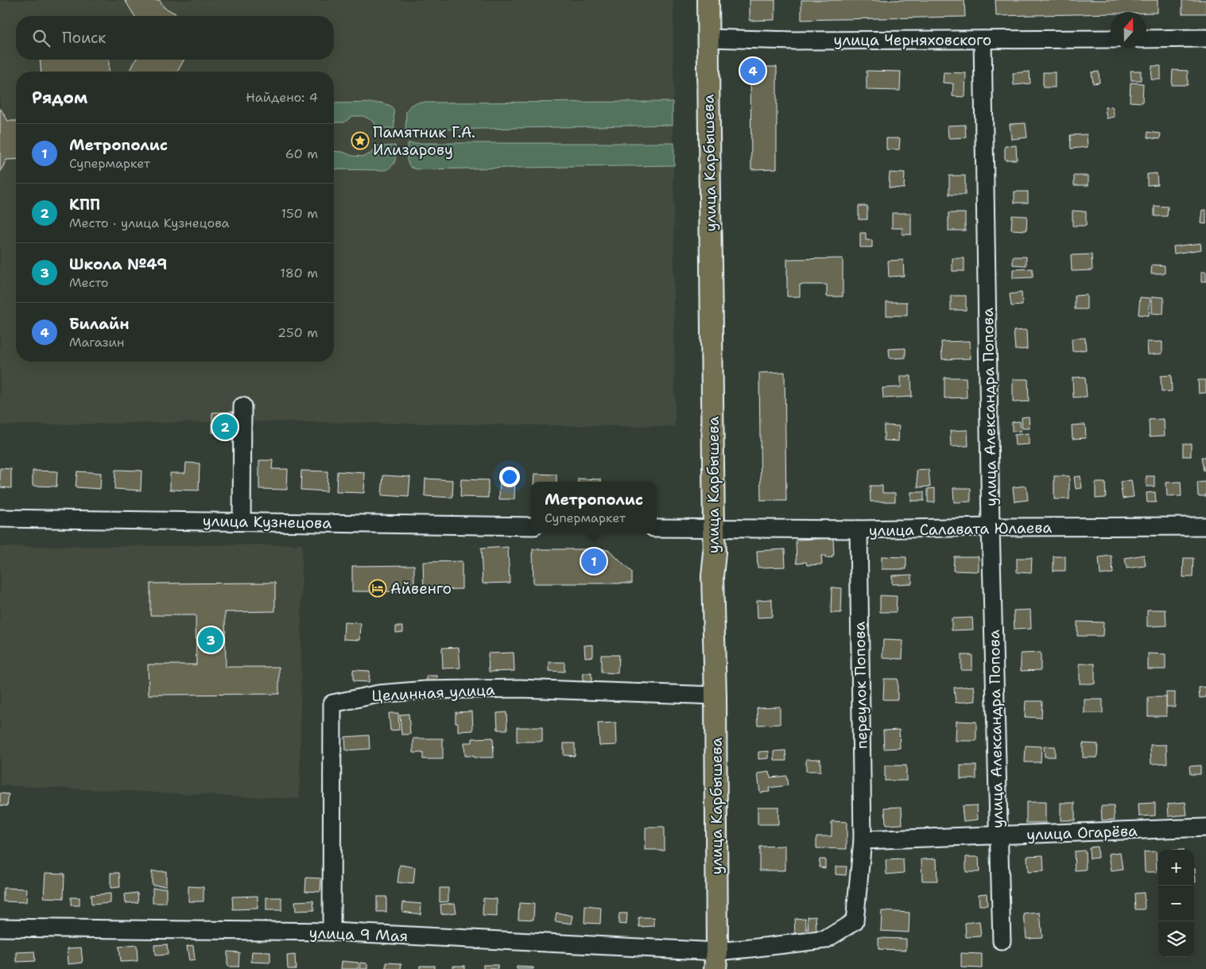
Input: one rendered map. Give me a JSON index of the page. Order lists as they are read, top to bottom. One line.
{"streets":{"main road":["улица Карбышева"],"street":["улица Черняховского","улица Александра Попова","улица Кузнецова","улица Салавата Юлаева","переулок Попова","Целинная улица","улица Огарёва","улица 9 Мая"]},"crossings":[["улица Черняховского","улица Карбышева"],["улица Черняховского","улица Александра Попова"],["улица Карбышева","улица Салавата Юлаева"],["улица Карбышева","переулок Попова"],["улица Карбышева","Целинная улица"],["улица Карбышева","улица 9 Мая"],["улица Александра Попова","улица Салавата Юлаева"],["улица Александра Попова","улица Огарёва"],["улица Салавата Юлаева","переулок Попова"],["переулок Попова","улица Огарёва"],["переулок Попова","улица 9 Мая"],["Целинная улица","улица 9 Мая"]],"places":{"place":["Памятник Г.А. Илизарову"],"hotel":["Айвенго"]},"north":"top","page":{"search":"Поиск","pins":["4","2","1","3"],"heading":["Рядом","Найдено: 4"],"list":[{"mark":"1","name":"Метрополис","note":"Супермаркет","value":"60 m"},{"mark":"2","name":"КПП","note":"Место · улица Кузнецова","value":"150 m"},{"mark":"3","name":"Школа №49","note":"Место","value":"180 m"},{"mark":"4","name":"Билайн","note":"Магазин","value":"250 m"}],"popup":["Метрополис","Супермаркет"],"map_buttons":["+","−"]}}
